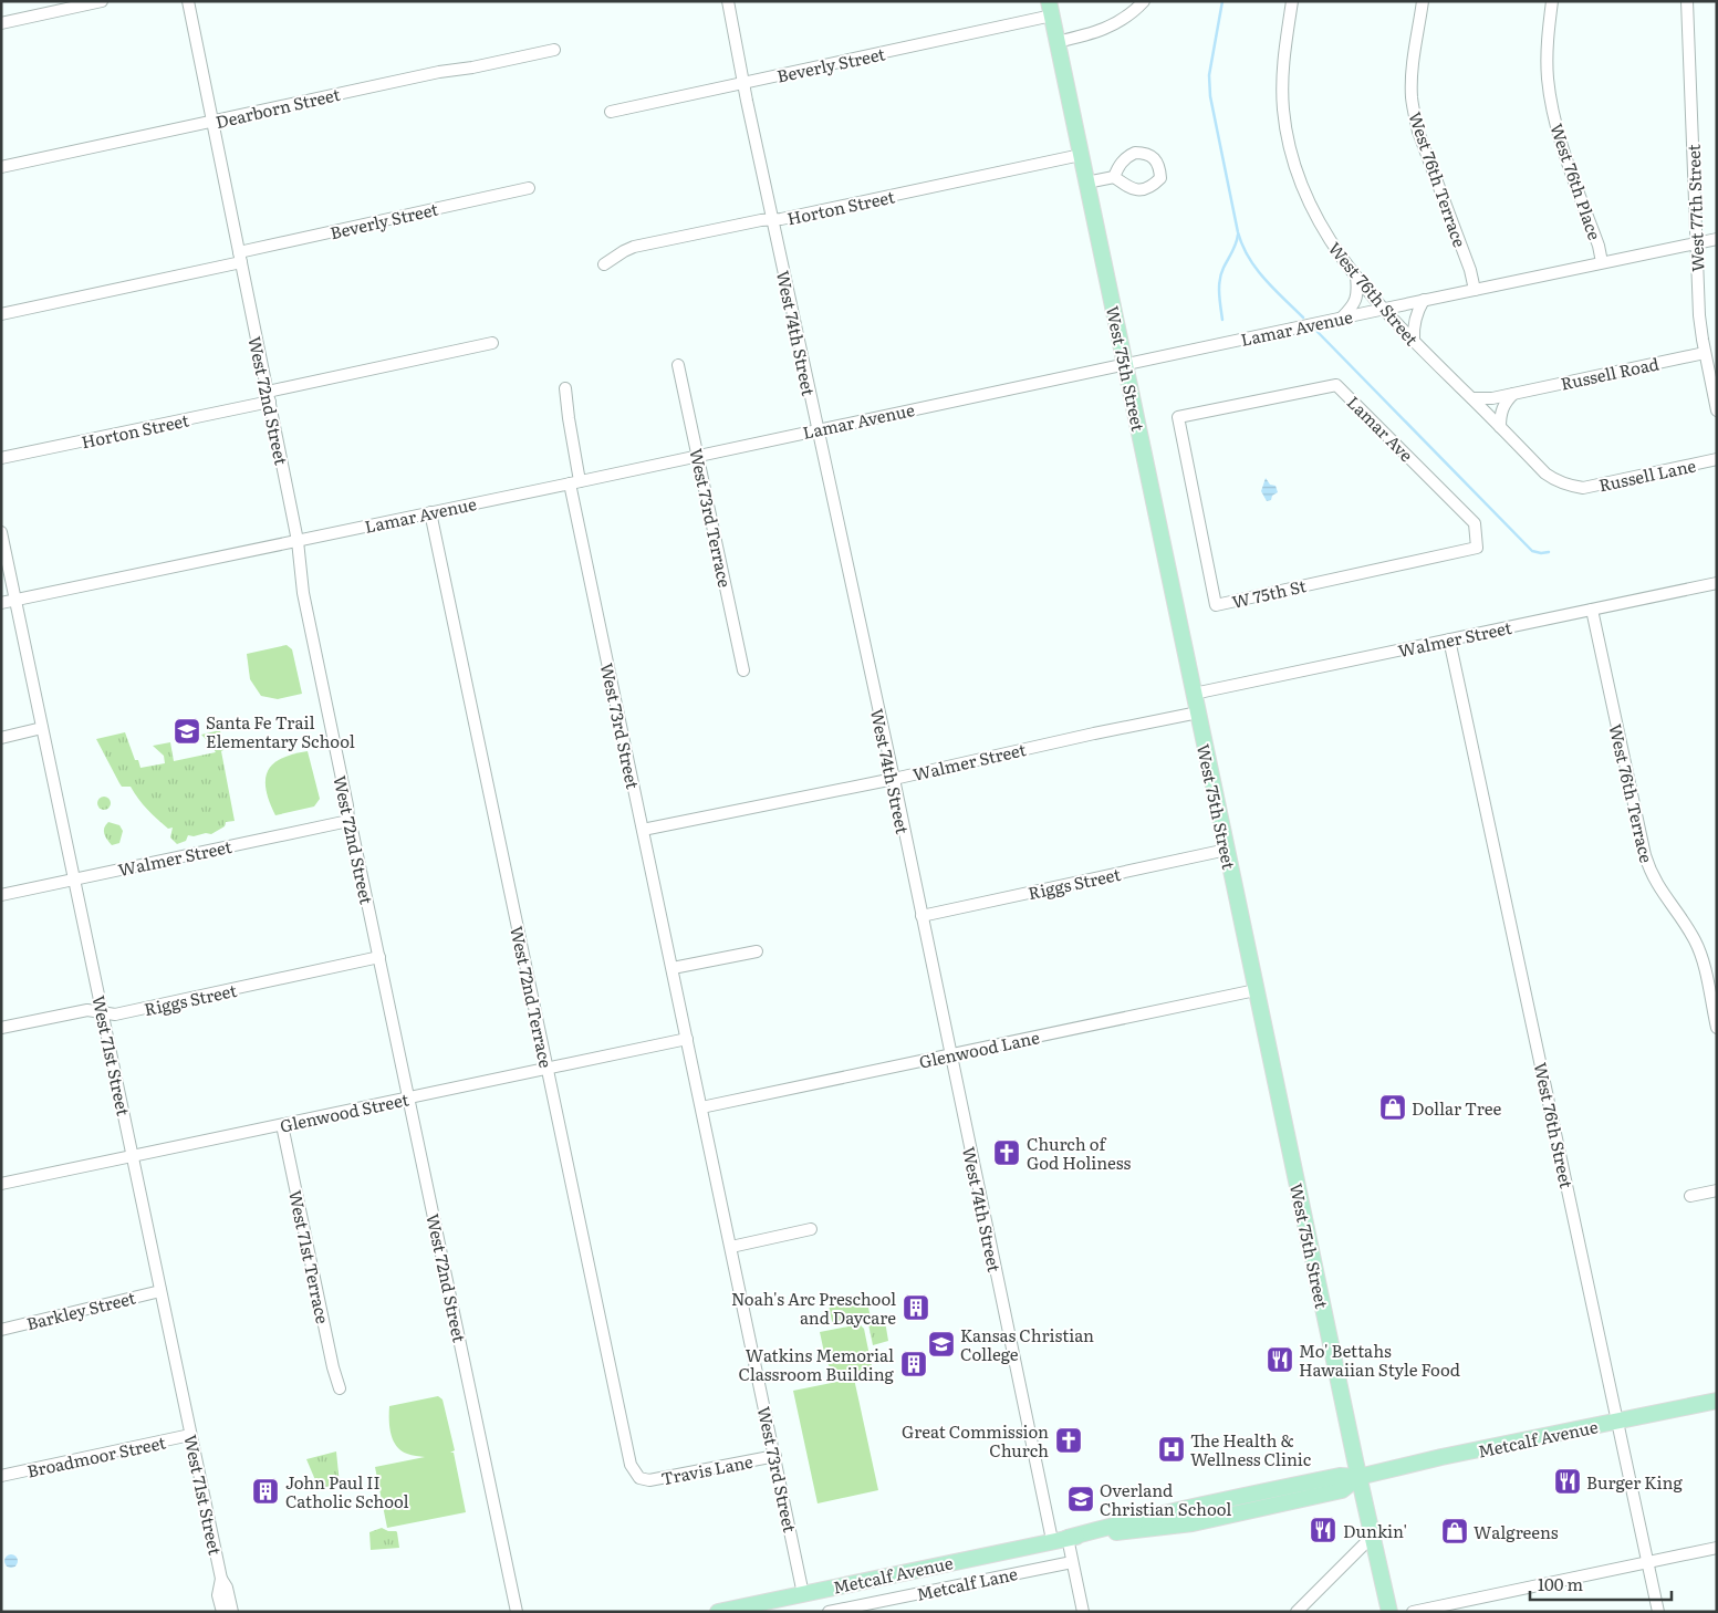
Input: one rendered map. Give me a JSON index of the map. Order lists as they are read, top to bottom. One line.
{"streets":{"main road":["West 75th Street","Metcalf Avenue"],"street":["Beverly Street","Dearborn Street","West 76th Terrace","West 76th Place","Horton Street","West 77th Street","West 76th Street","Lamar Avenue","West 74th Street","Russell Road","West 72nd Street","Lamar Ave","Russell Lane","West 73rd Terrace","W 75th St","Walmer Street","West 73rd Street","Riggs Street","West 72nd Terrace","Glenwood Lane","West 71st Street","Glenwood Street","West 71st Terrace","Barkley Street","Broadmoor Street","Travis Lane","Metcalf Lane"]},"crossings":[["Beverly Street","West 74th Street"],["Beverly Street","West 75th Street"],["Beverly Street","West 72nd Street"],["Dearborn Street","West 72nd Street"],["West 76th Terrace","Lamar Avenue"],["West 76th Terrace","Walmer Street"],["West 76th Place","Lamar Avenue"],["Horton Street","West 74th Street"],["Horton Street","West 75th Street"],["Horton Street","West 72nd Street"],["West 77th Street","Lamar Avenue"],["West 77th Street","Russell Road"],["West 76th Street","Lamar Avenue"],["West 76th Street","Russell Road"],["West 76th Street","Russell Lane"],["West 76th Street","Walmer Street"],["West 76th Street","Metcalf Avenue"],["Lamar Avenue","West 74th Street"],["Lamar Avenue","West 75th Street"],["Lamar Avenue","West 72nd Street"],["Lamar Avenue","West 73rd Terrace"],["Lamar Avenue","West 73rd Street"],["Lamar Avenue","West 72nd Terrace"],["Lamar Avenue","West 71st Street"],["West 74th Street","Walmer Street"],["West 74th Street","Riggs Street"],["West 74th Street","Glenwood Lane"],["West 74th Street","Metcalf Avenue"],["West 74th Street","Metcalf Lane"],["West 75th Street","Walmer Street"],["West 75th Street","Riggs Street"],["West 75th Street","Glenwood Lane"],["West 75th Street","Metcalf Avenue"],["West 72nd Street","Walmer Street"],["West 72nd Street","Riggs Street"],["West 72nd Street","Glenwood Street"],["Lamar Ave","W 75th St"],["Walmer Street","West 73rd Street"],["Walmer Street","West 71st Street"],["West 73rd Street","Glenwood Lane"],["West 73rd Street","Glenwood Street"],["West 73rd Street","Metcalf Avenue"],["West 73rd Street","Travis Lane"],["Riggs Street","West 71st Street"],["West 72nd Terrace","Glenwood Street"],["West 72nd Terrace","Travis Lane"],["West 71st Street","Glenwood Street"],["West 71st Street","Barkley Street"],["West 71st Street","Broadmoor Street"],["Glenwood Street","West 71st Terrace"]],"places":{"school or university":["Santa Fe Trail Elementary School","Kansas Christian College","Overland Christian School"],"shop":["Dollar Tree","Walgreens"],"church":["Church of God Holiness","Great Commission Church"],"building":["Noah's Arc Preschool and Daycare","Watkins Memorial Classroom Building","John Paul II Catholic School"],"restaurant":["Mo' Bettahs Hawaiian Style Food","Burger King","Dunkin'"],"hospital":["The Health & Wellness Clinic"]},"scale_bar":"100 m"}
